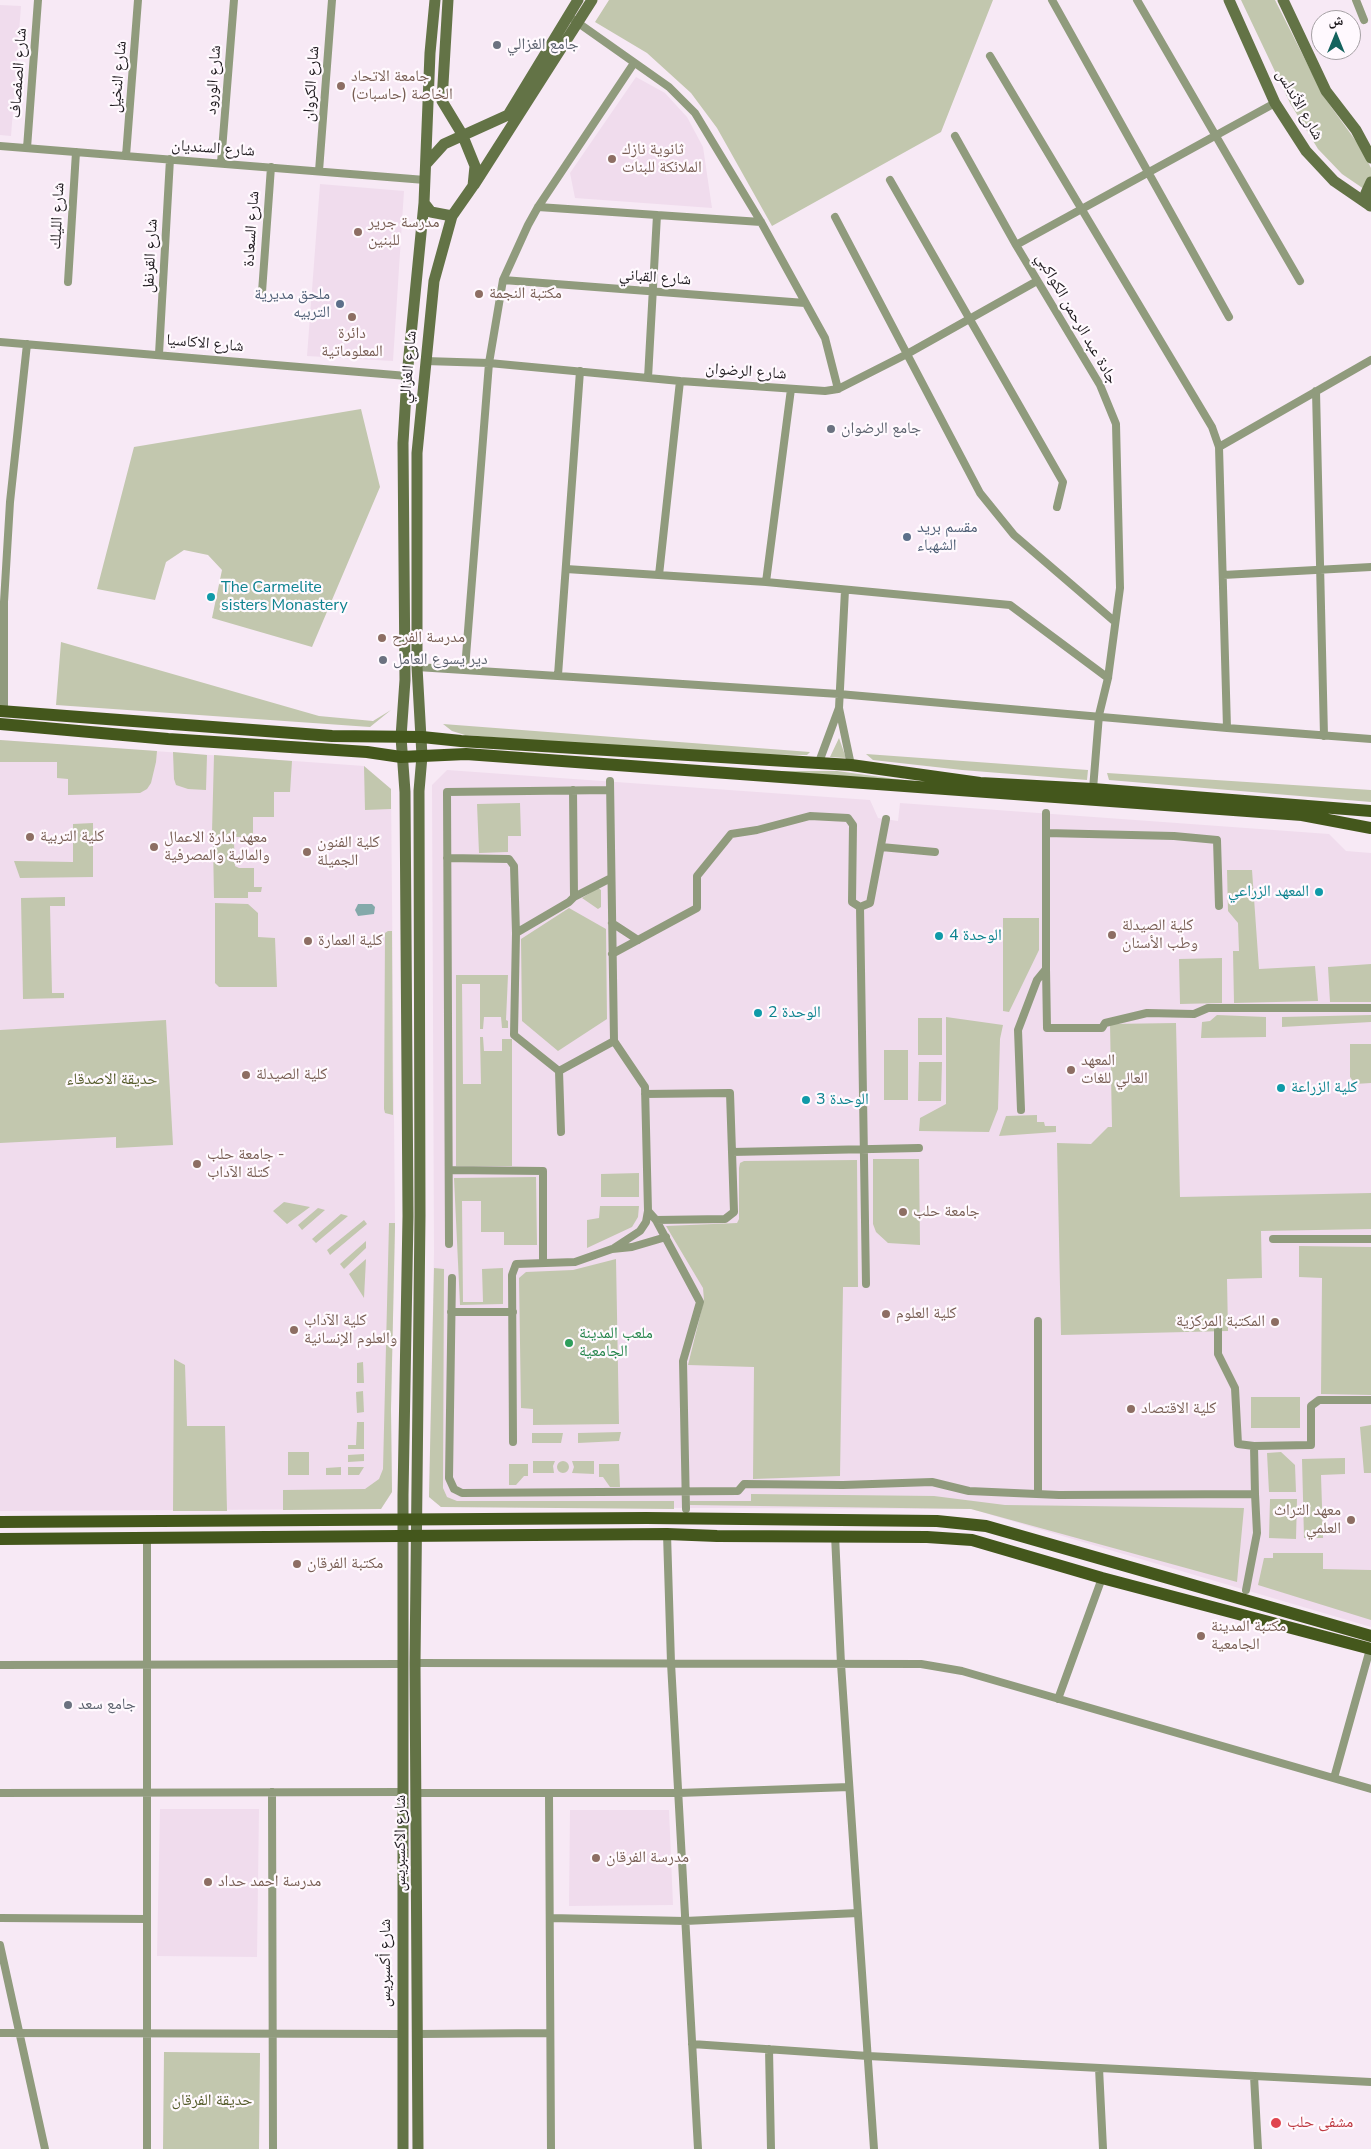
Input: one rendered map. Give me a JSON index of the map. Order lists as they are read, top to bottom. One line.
{"streets":{"main road":["شارع الأندلس","شارع الغزالي","شارع الاكسبريس","شارع أكسبريس"],"street":["شارع الصفصاف","شارع النخيل","شارع الورود","شارع الكروان","شارع السنديان","شارع الليلك","شارع السعادة","شارع القرنفل","شارع القباني","جادة عبد الرحمن الكواكبي","شارع الاكاسيا","شارع الرضوان"]},"crossings":[["شارع الصفصاف","شارع السنديان"],["شارع النخيل","شارع السنديان"],["شارع الورود","شارع السنديان"],["شارع الكروان","شارع السنديان"],["شارع السنديان","شارع الليلك"],["شارع السنديان","شارع السعادة"],["شارع السنديان","شارع القرنفل"],["شارع السنديان","شارع الغزالي"],["شارع القرنفل","شارع الاكاسيا"],["جادة عبد الرحمن الكواكبي","شارع الرضوان"],["شارع الاكاسيا","شارع الغزالي"],["شارع الغزالي","شارع الرضوان"],["شارع الغزالي","شارع الاكسبريس"],["شارع الغزالي","شارع أكسبريس"]],"parks":["حديقة الاصدقاء","حديقة الفرقان"],"places":["جامع الغزالي","جامعة الاتحاد الخاصة (حاسبات)","ثانوية نازك الملائكة للبنات","مدرسة جرير للبنين","مكتبة النجمة","ملحق مديرية التربيه","دائرة المعلوماتية","جامع الرضوان","مقسم بريد الشهباء","The Carmelite sisters Monastery","مدرسة الفرح","دير يسوع العامل","كلية التربية","معهد ادارة الاعمال والمالية والمصرفية","كلية الفنون الجميلة","المعهد الزراعي","كلية الصيدلة وطب الأسنان","الوحدة 4","كلية العمارة","الوحدة 2","المعهد العالي للغات","كلية الصيدلة","كلية الزراعة","الوحدة 3","جامعة حلب - كتلة الآداب","جامعة حلب","كلية العلوم","المكتبة المركزية","كلية الآداب والعلوم الإنسانية","ملعب المدينة الجامعية","كلية الاقتصاد","معهد التراث العلمي","مكتبة الفرقان","مكتبة المدينة الجامعية","جامع سعد","مدرسة الفرقان","مدرسة احمد حداد","مشفى حلب"],"north":"top"}
